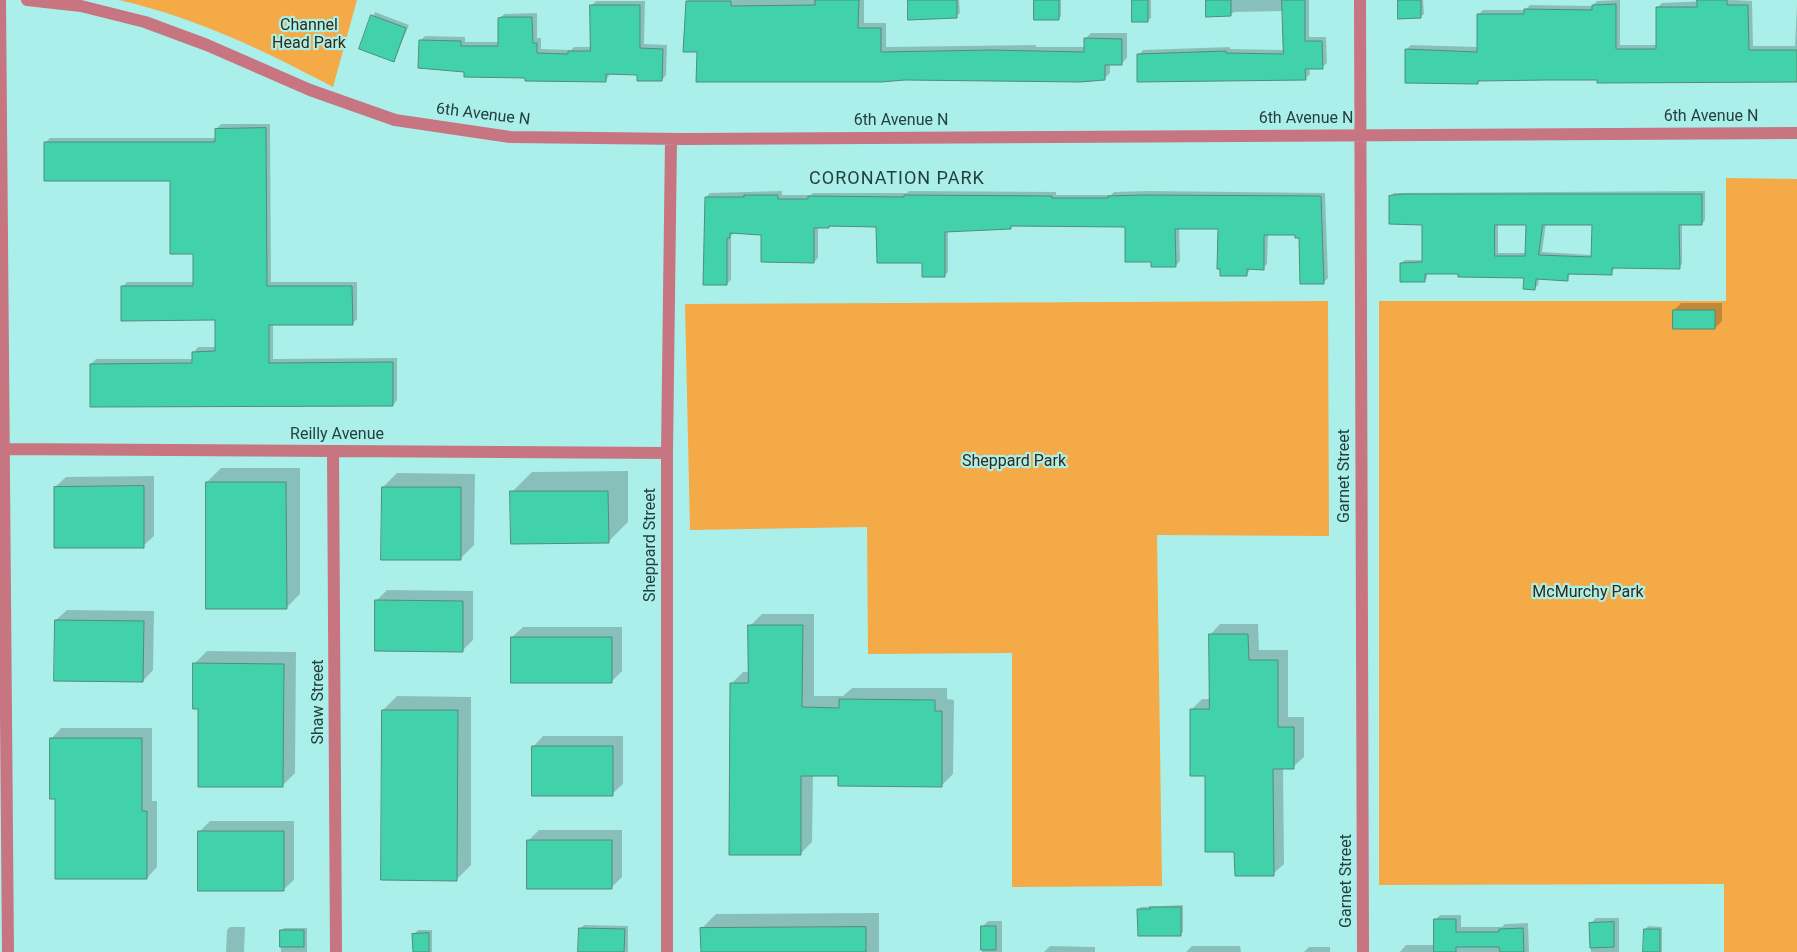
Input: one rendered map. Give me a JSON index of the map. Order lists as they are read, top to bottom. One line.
{"streets":{"street":["6th Avenue N","Reilly Avenue","Garnet Street","Sheppard Street","Shaw Street"]},"crossings":[["6th Avenue N","Garnet Street"],["6th Avenue N","Sheppard Street"],["Reilly Avenue","Sheppard Street"],["Reilly Avenue","Shaw Street"]],"districts":["CORONATION PARK"],"parks":["Channel Head Park","Sheppard Park","McMurchy Park"]}
